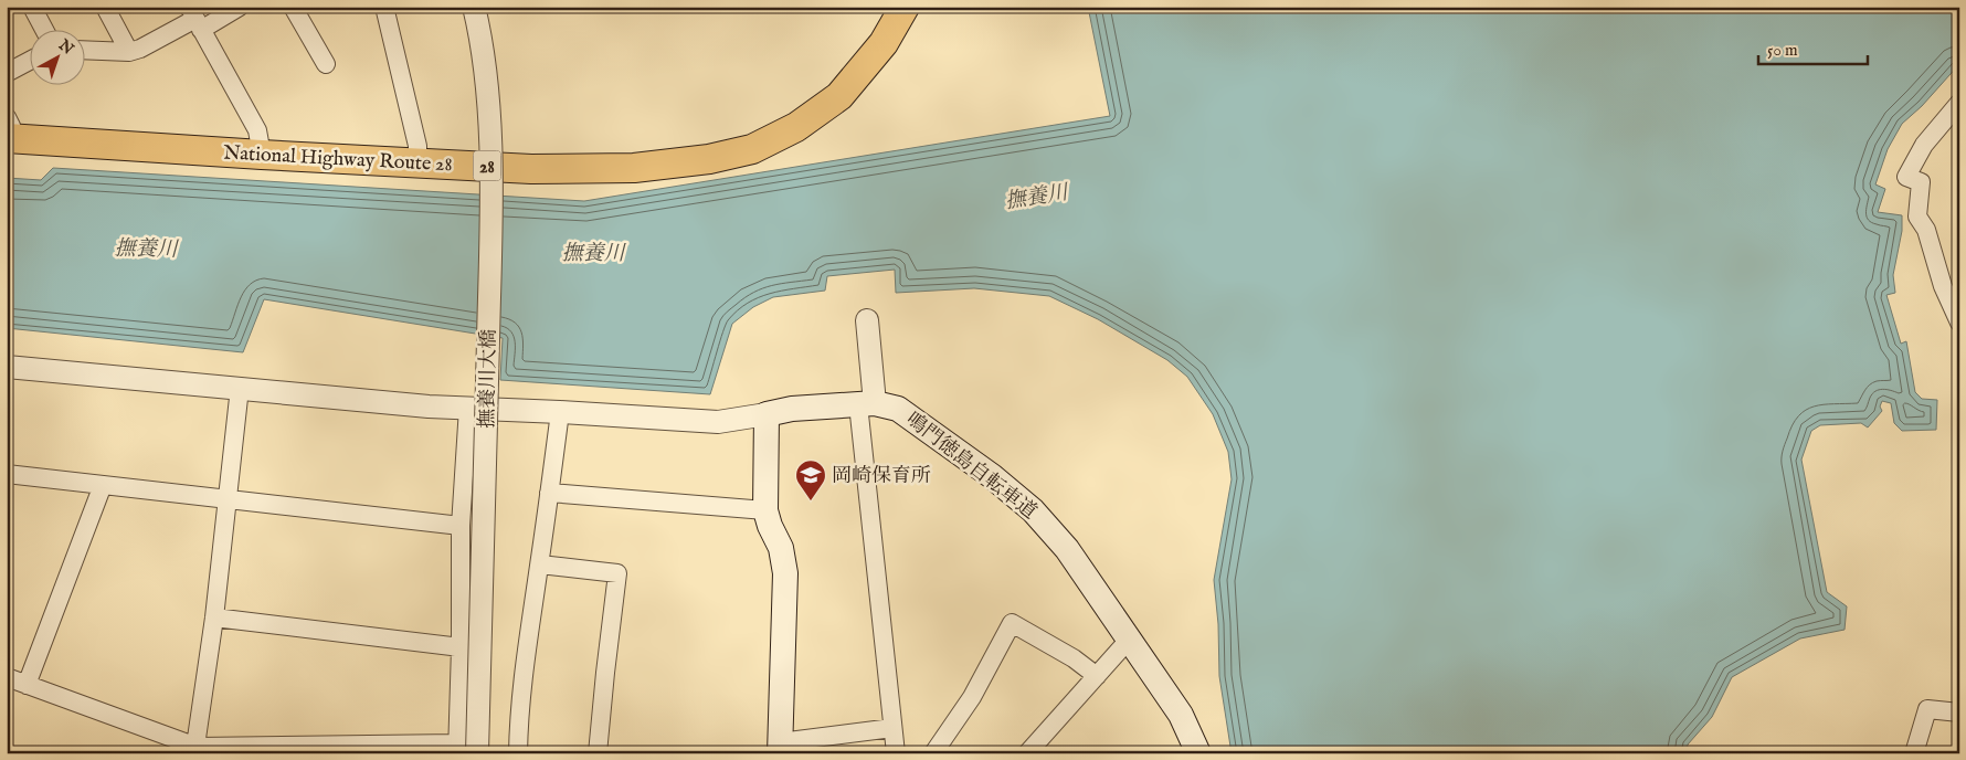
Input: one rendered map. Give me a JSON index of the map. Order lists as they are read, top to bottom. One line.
{"streets":{"highway":["National Highway Route 28","28"],"main road":["鳴門徳島自転車道"],"street":["撫養川大橋"]},"water":["撫養川"],"places":{"school or university":["岡崎保育所"]},"scale_bar":"50 m","north":"top right"}
